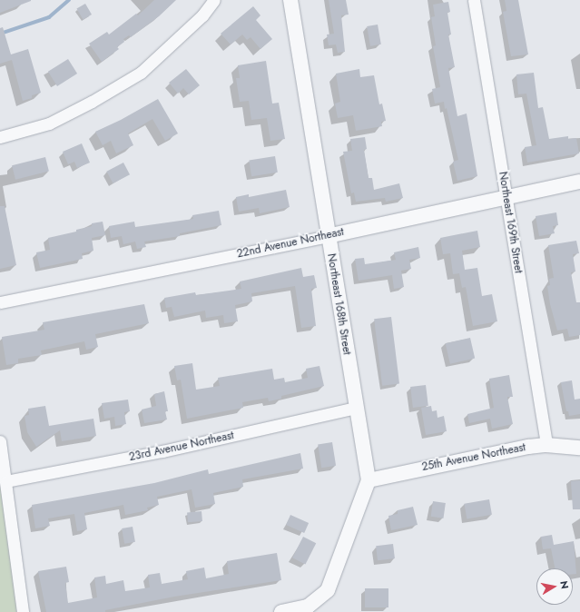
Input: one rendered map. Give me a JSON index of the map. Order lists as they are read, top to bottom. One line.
{"streets":{"street":["Northeast 169th Street","22nd Avenue Northeast","Northeast 168th Street","23rd Avenue Northeast","25th Avenue Northeast"]},"crossings":[["Northeast 169th Street","22nd Avenue Northeast"],["Northeast 169th Street","25th Avenue Northeast"],["22nd Avenue Northeast","Northeast 168th Street"],["Northeast 168th Street","23rd Avenue Northeast"],["Northeast 168th Street","25th Avenue Northeast"]],"north":"right"}
